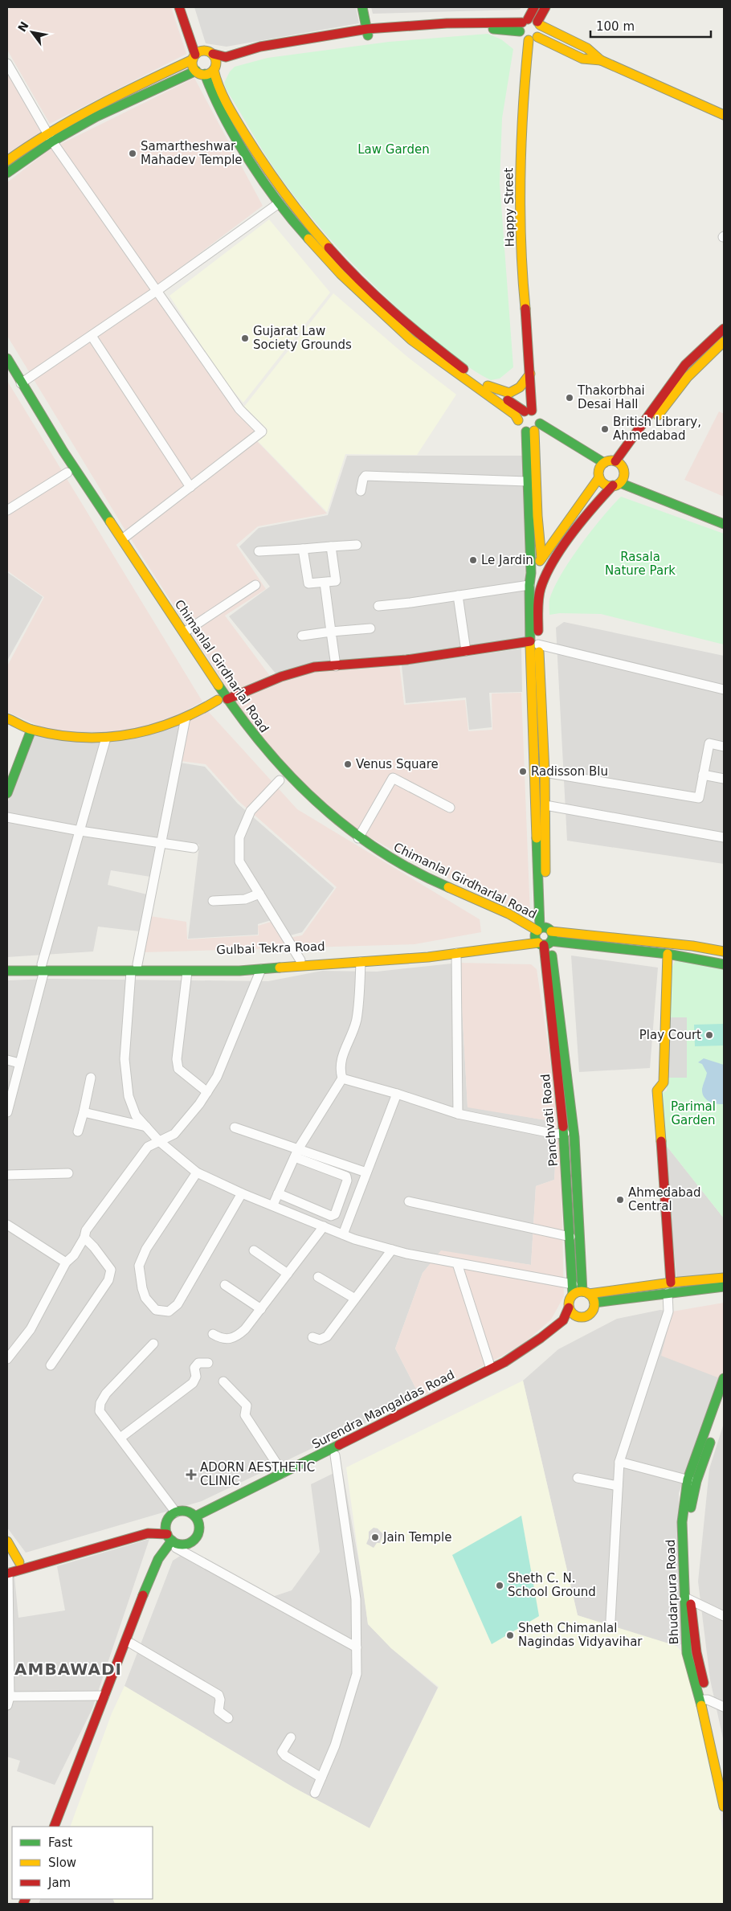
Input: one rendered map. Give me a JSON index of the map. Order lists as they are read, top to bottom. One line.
{"streets":{"main road":["Happy Street","Chimanlal Girdharlal Road","Gulbai Tekra Road","Panchvati Road","Surendra Mangaldas Road","Bhudarpura Road"]},"crossings":[["Chimanlal Girdharlal Road","Gulbai Tekra Road"],["Chimanlal Girdharlal Road","Panchvati Road"],["Gulbai Tekra Road","Panchvati Road"],["Panchvati Road","Surendra Mangaldas Road"]],"districts":["AMBAWADI"],"parks":["Law Garden","Rasala Nature Park","Parimal Garden"],"places":{"other":["Samartheshwar Mahadev Temple","Gujarat Law Society Grounds","Thakorbhai Desai Hall","British Library, Ahmedabad","Le Jardin","Venus Square","Radisson Blu","Play Court","Ahmedabad Central","Jain Temple","Sheth C. N. School Ground","Sheth Chimanlal Nagindas Vidyavihar"],"health":["ADORN AESTHETIC CLINIC"]},"legend":["Fast","Slow","Jam"],"scale_bar":"100 m","north":"top left"}
